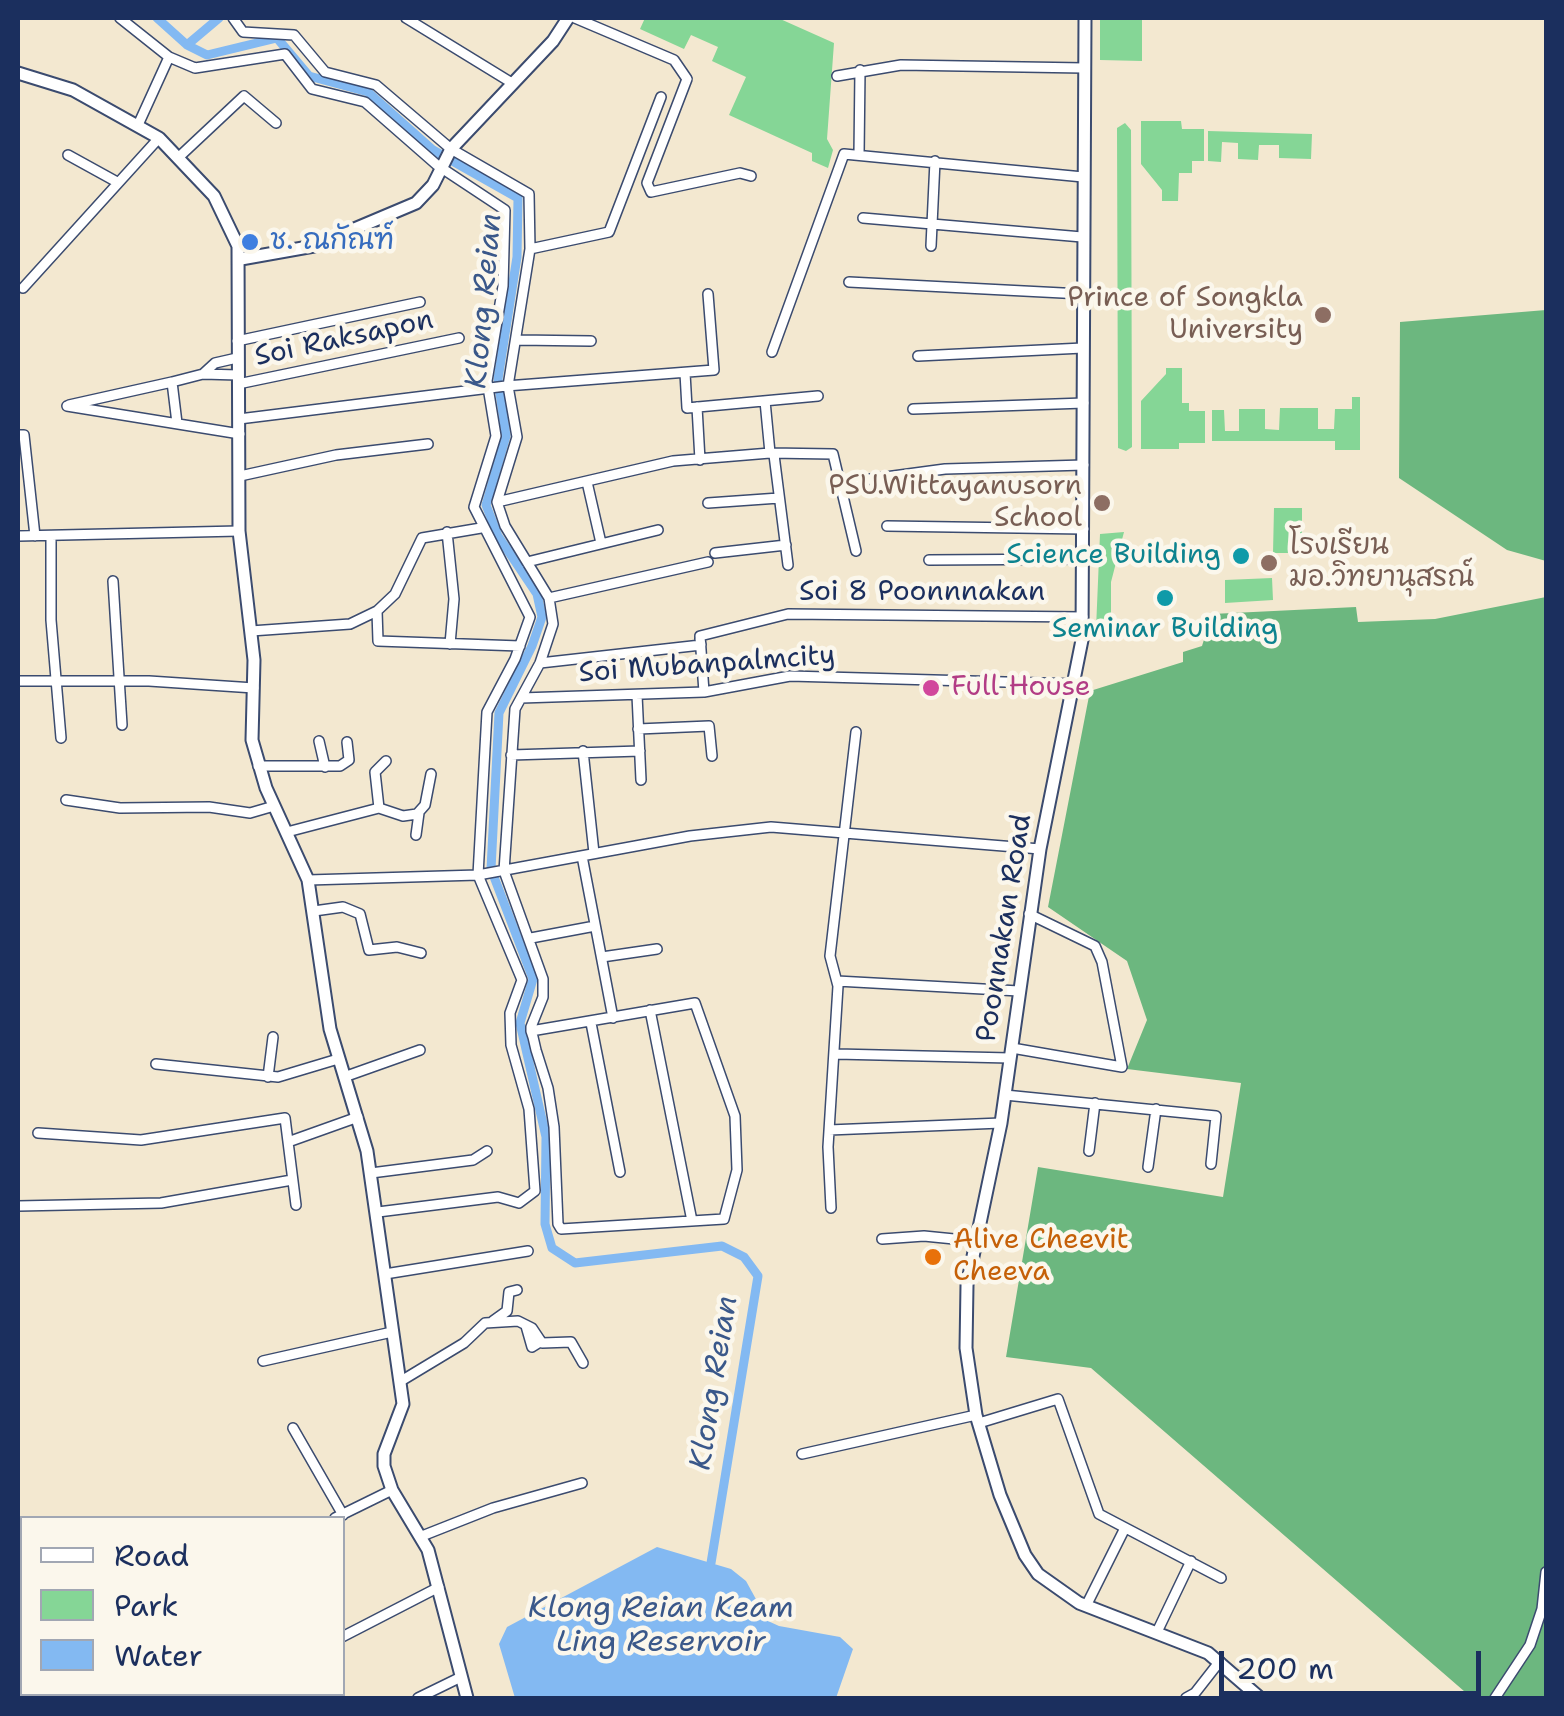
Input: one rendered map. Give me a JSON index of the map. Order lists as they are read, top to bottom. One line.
{"streets":{"street":["Soi Raksapon","Soi 8 Poonnnakan","Soi Mubanpalmcity","Poonnakan Road"]},"crossings":[["Soi 8 Poonnnakan","Poonnakan Road"],["Soi Mubanpalmcity","Poonnakan Road"]],"water":["Klong Reian","Klong Reian Keam Ling Reservoir"],"places":["ช. ณกัณฑ์","Prince of Songkla University","PSU.Wittayanusorn School","Science Building","โรงเรียน มอ.วิทยานุสรณ์","Seminar Building","Full House","Alive Cheevit Cheeva"],"legend":["Road","Park","Water"],"scale_bar":"200 m"}
